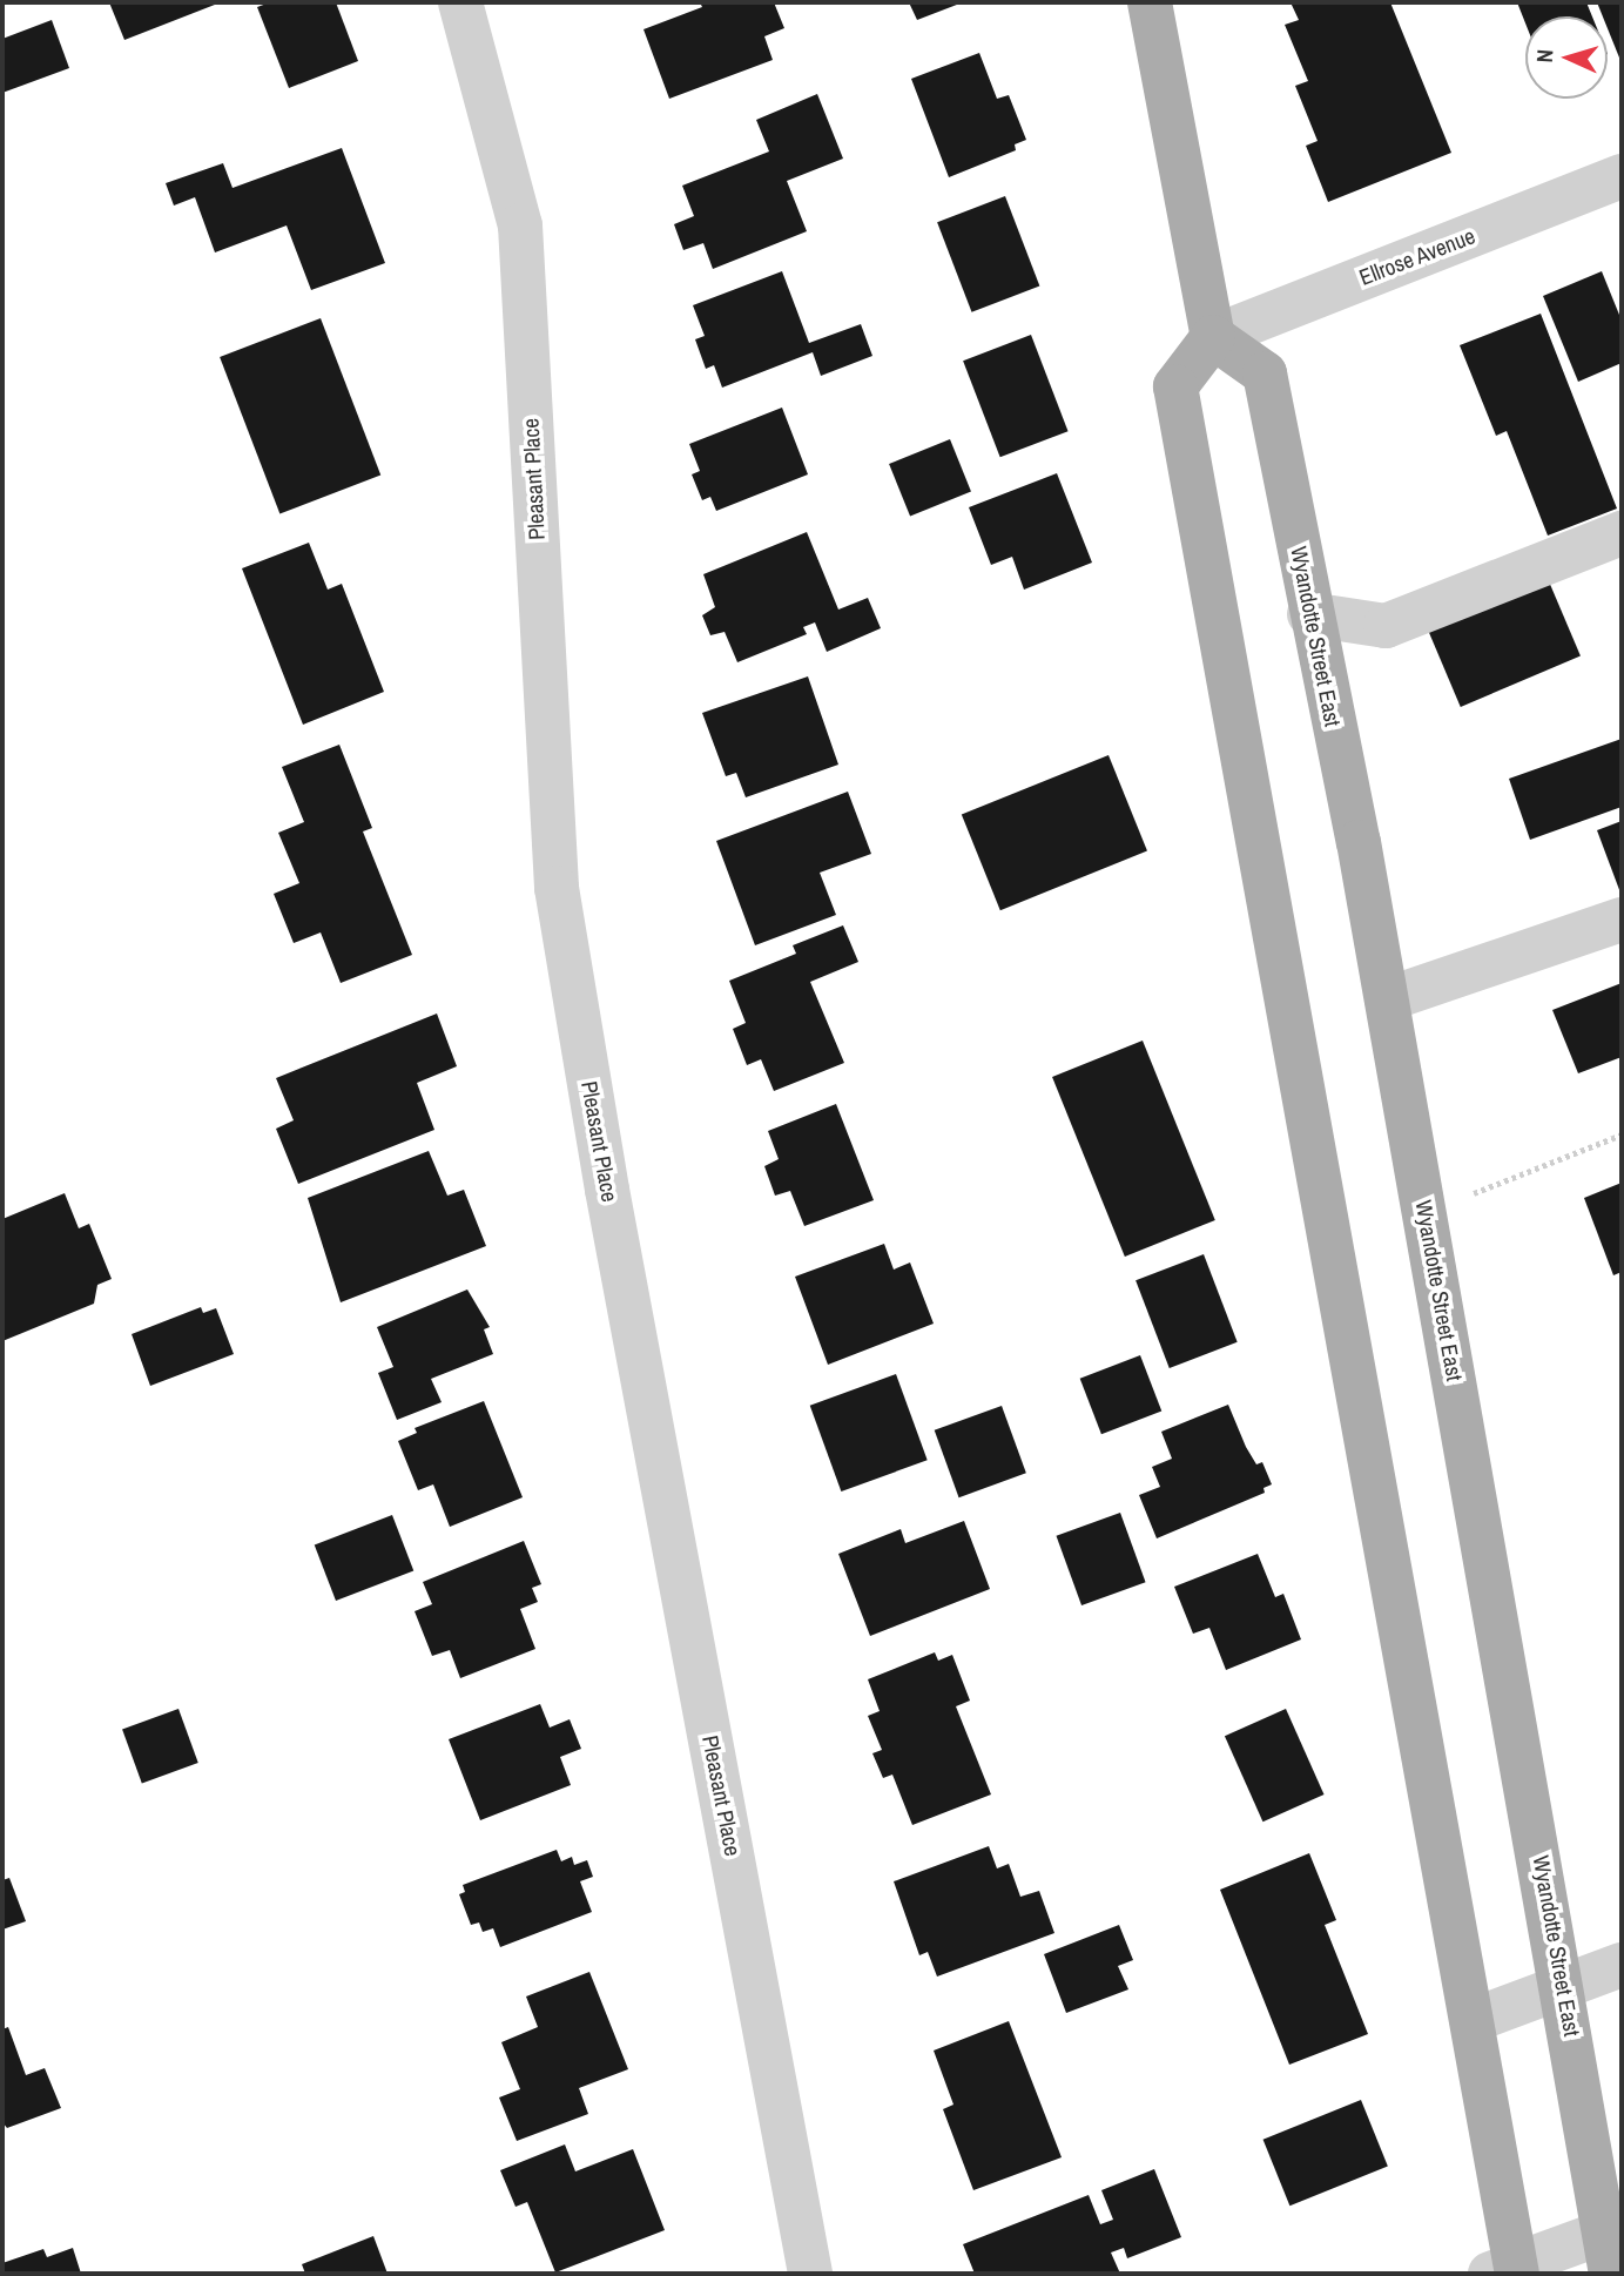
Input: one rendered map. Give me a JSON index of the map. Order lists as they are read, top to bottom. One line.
{"streets":{"main road":["Wyandotte Street East"],"street":["Ellrose Avenue","Pleasant Place"]},"crossings":[["Ellrose Avenue","Wyandotte Street East"]],"north":"left"}
